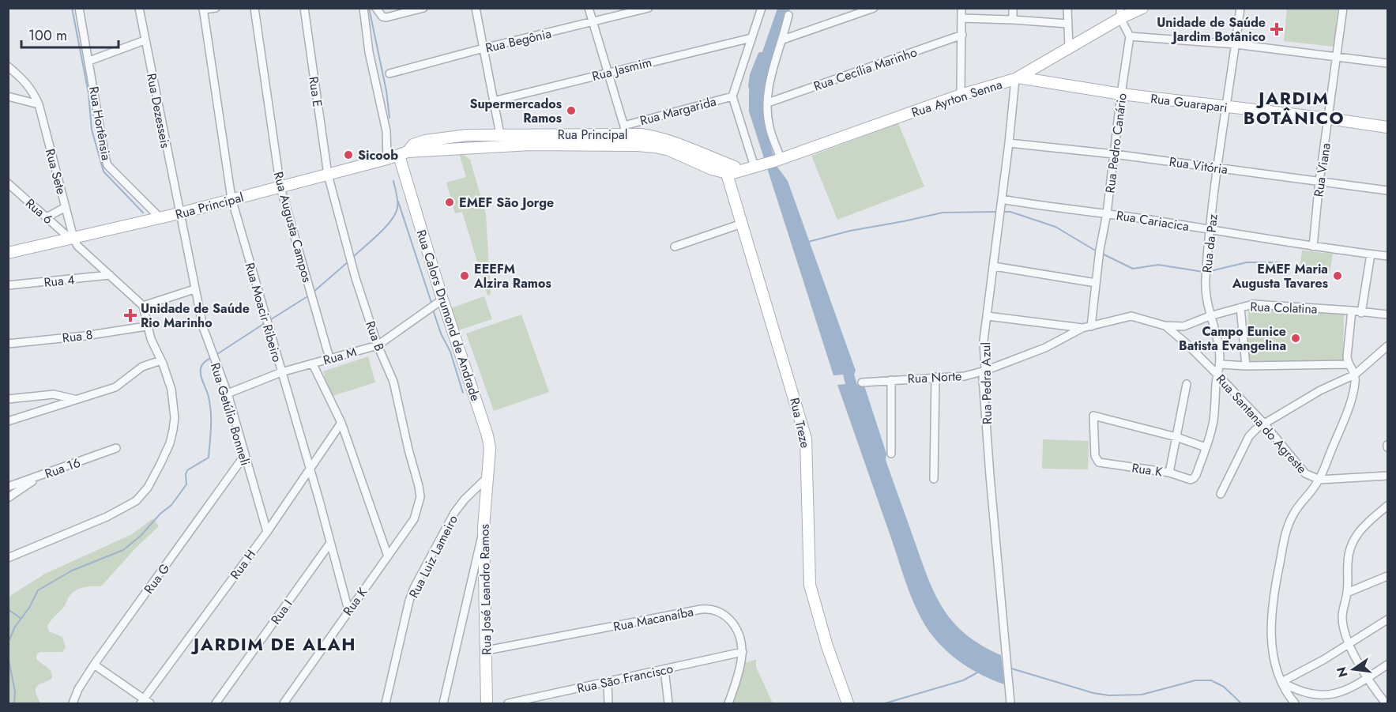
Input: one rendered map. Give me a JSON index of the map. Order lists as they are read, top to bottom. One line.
{"streets":{"main road":["Rua Ayrton Senna","Rua Guarapari","Rua Principal","Rua Calors Drumond de Andrade","Rua Treze","Rua José Leandro Ramos"],"street":["Rua Begônia","Rua Jasmim","Rua Cecília Marinho","Rua E","Rua Dezesseis","Rua Margarida","Rua Hortênsia","Rua Pedro Canário","Rua Vitória","Rua Viana","Rua Sete","Rua 6","Rua Cariacica","Rua Augusta Campos","Rua da Paz","Rua 4","Rua Colatina","Rua Moacir Ribeiro","Rua 8","Rua B","Rua M","Rua Norte","Rua Pedra Azul","Rua Getúlio Bonneli","Rua Santana do Agreste","Rua 16","Rua K","Rua Luiz Lameiro","Rua H","Rua G","Rua I","Rua Macanaíba","Rua São Francisco"]},"crossings":[["Rua E","Rua Principal"],["Rua E","Rua B"],["Rua Ayrton Senna","Rua Guarapari"],["Rua Ayrton Senna","Rua Principal"],["Rua Ayrton Senna","Rua Pedra Azul"],["Rua Guarapari","Rua Pedro Canário"],["Rua Guarapari","Rua Viana"],["Rua Guarapari","Rua da Paz"],["Rua Guarapari","Rua Pedra Azul"],["Rua Dezesseis","Rua Principal"],["Rua Dezesseis","Rua Getúlio Bonneli"],["Rua Margarida","Rua Principal"],["Rua Hortênsia","Rua Principal"],["Rua Principal","Rua Sete"],["Rua Principal","Rua 6"],["Rua Principal","Rua Augusta Campos"],["Rua Principal","Rua Moacir Ribeiro"],["Rua Principal","Rua Calors Drumond de Andrade"],["Rua Principal","Rua B"],["Rua Principal","Rua Getúlio Bonneli"],["Rua Principal","Rua Treze"],["Rua Pedro Canário","Rua Vitória"],["Rua Pedro Canário","Rua Cariacica"],["Rua Pedro Canário","Rua Colatina"],["Rua Vitória","Rua Viana"],["Rua Vitória","Rua da Paz"],["Rua Vitória","Rua Pedra Azul"],["Rua Viana","Rua Cariacica"],["Rua Sete","Rua 6"],["Rua Cariacica","Rua da Paz"],["Rua Cariacica","Rua Pedra Azul"],["Rua Augusta Campos","Rua M"],["Rua da Paz","Rua Colatina"],["Rua da Paz","Rua Santana do Agreste"],["Rua da Paz","Rua K"],["Rua Colatina","Rua Norte"],["Rua Colatina","Rua Pedra Azul"],["Rua Colatina","Rua Santana do Agreste"],["Rua Moacir Ribeiro","Rua M"],["Rua Moacir Ribeiro","Rua K"],["Rua Moacir Ribeiro","Rua H"],["Rua Moacir Ribeiro","Rua I"],["Rua Calors Drumond de Andrade","Rua M"],["Rua Calors Drumond de Andrade","Rua Luiz Lameiro"],["Rua Calors Drumond de Andrade","Rua José Leandro Ramos"],["Rua B","Rua M"],["Rua B","Rua K"],["Rua M","Rua Getúlio Bonneli"],["Rua Norte","Rua Pedra Azul"],["Rua Getúlio Bonneli","Rua H"],["Rua Getúlio Bonneli","Rua G"],["Rua Luiz Lameiro","Rua José Leandro Ramos"],["Rua José Leandro Ramos","Rua Macanaíba"],["Rua Macanaíba","Rua São Francisco"]],"districts":["JARDIM BOTÂNICO","JARDIM DE ALAH"],"places":{"health":["Unidade de Saúde Jardim Botânico","Unidade de Saúde Rio Marinho"],"other":["Supermercados Ramos","Sicoob","EMEF São Jorge","EEEFM Alzira Ramos","EMEF Maria Augusta Tavares","Campo Eunice Batista Evangelina"]},"scale_bar":"100 m","north":"left"}
